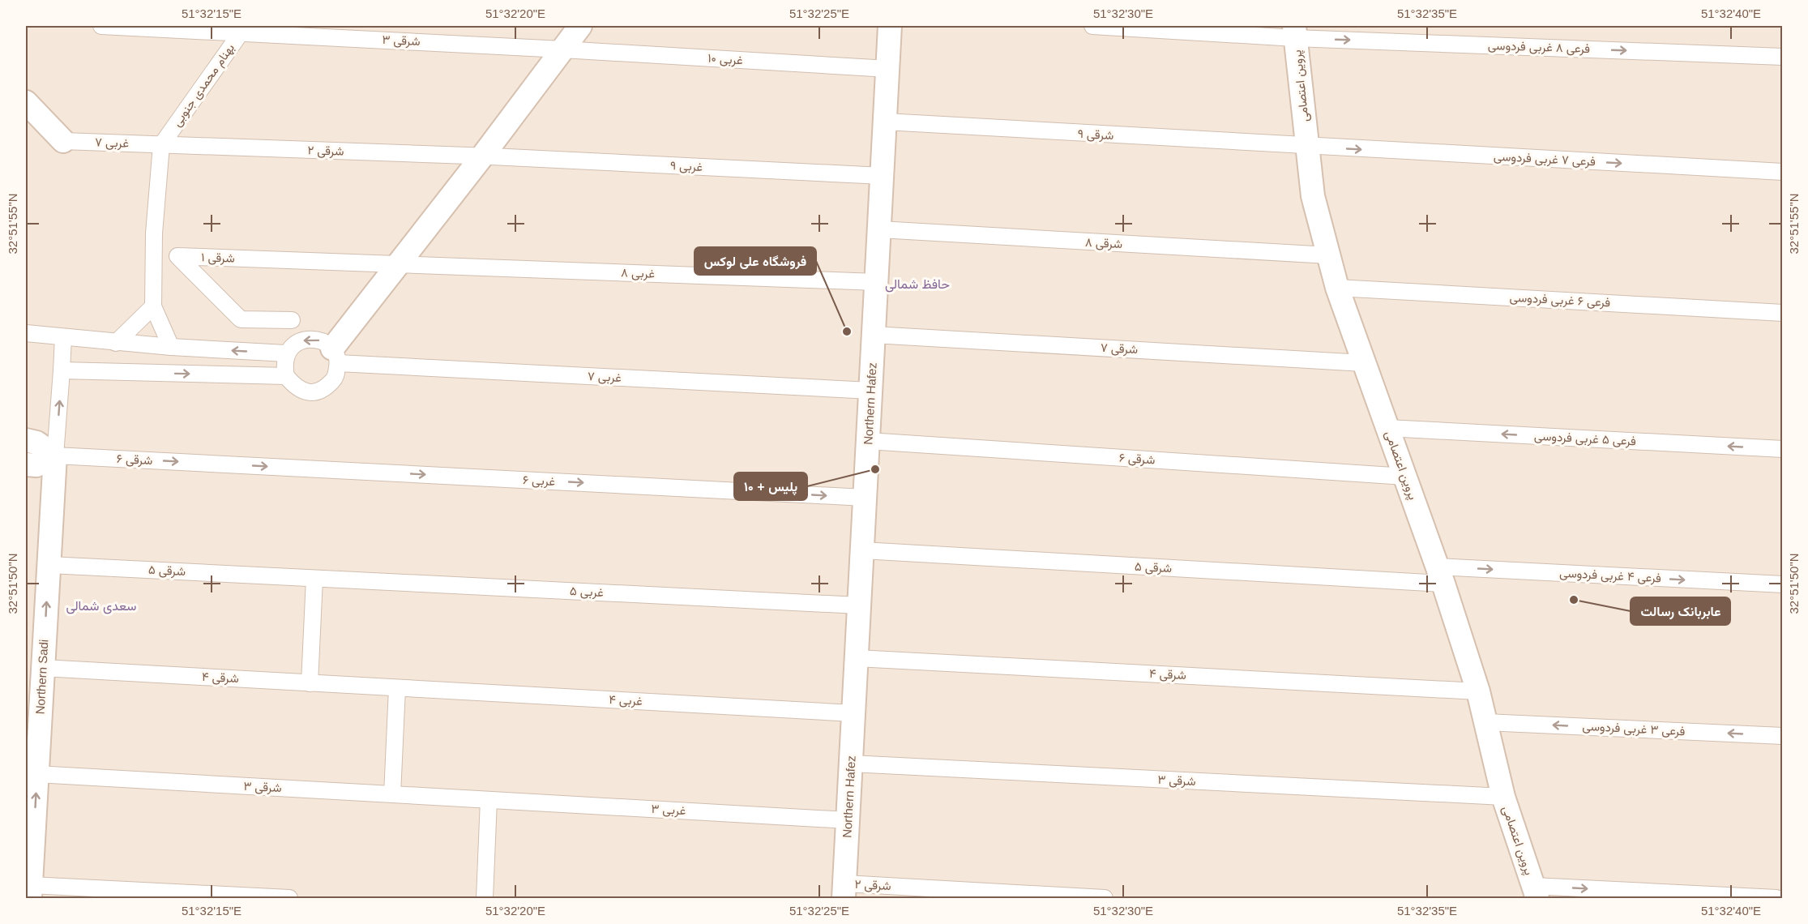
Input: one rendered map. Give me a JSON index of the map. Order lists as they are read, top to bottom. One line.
{"streets":{"main road":["پروین اعتصامی","Northern Hafez","Northern Sadi"],"street":["۳ شرقی","فرعی ۸ غربی فردوسی","۱۰ غربی","بهنام محمدی جنوبی","شرقی ۹","۷ غربی","۲ شرقی","فرعی ۷ غربی فردوسی","۹ غربی","۸ شرقی","۱ شرقی","۸ غربی","فرعی ۶ غربی فردوسی","۷ شرقی","فرعی ۵ غربی فردوسی","۶ شرقی","۶ غربی","۵ شرقی","فرعی ۴ غربی فردوسی","۵ غربی","۴ شرقی","۴ غربی","فرعی ۳ غربی فردوسی","۳ غربی"]},"crossings":[["۳ شرقی","۱۰ غربی"],["۳ شرقی","بهنام محمدی جنوبی"],["۳ شرقی","پروین اعتصامی"],["۳ شرقی","Northern Hafez"],["۳ شرقی","Northern Sadi"],["۳ شرقی","۳ غربی"],["فرعی ۸ غربی فردوسی","پروین اعتصامی"],["۱۰ غربی","Northern Hafez"],["بهنام محمدی جنوبی","۷ غربی"],["بهنام محمدی جنوبی","۲ شرقی"],["پروین اعتصامی","شرقی ۹"],["پروین اعتصامی","فرعی ۷ غربی فردوسی"],["پروین اعتصامی","۸ شرقی"],["پروین اعتصامی","فرعی ۶ غربی فردوسی"],["پروین اعتصامی","۷ شرقی"],["پروین اعتصامی","فرعی ۵ غربی فردوسی"],["پروین اعتصامی","۶ شرقی"],["پروین اعتصامی","۵ شرقی"],["پروین اعتصامی","فرعی ۴ غربی فردوسی"],["پروین اعتصامی","۴ شرقی"],["پروین اعتصامی","فرعی ۳ غربی فردوسی"],["شرقی ۹","فرعی ۷ غربی فردوسی"],["شرقی ۹","Northern Hafez"],["۷ غربی","۲ شرقی"],["۷ غربی","Northern Hafez"],["۲ شرقی","۹ غربی"],["۲ شرقی","Northern Hafez"],["۹ غربی","Northern Hafez"],["۸ شرقی","Northern Hafez"],["۱ شرقی","۸ غربی"],["۸ غربی","Northern Hafez"],["۷ شرقی","Northern Hafez"],["Northern Hafez","۶ شرقی"],["Northern Hafez","۶ غربی"],["Northern Hafez","۵ شرقی"],["Northern Hafez","۵ غربی"],["Northern Hafez","۴ شرقی"],["Northern Hafez","۴ غربی"],["Northern Hafez","۳ غربی"],["۶ شرقی","۶ غربی"],["۶ شرقی","Northern Sadi"],["۵ شرقی","فرعی ۴ غربی فردوسی"],["۵ شرقی","۵ غربی"],["۵ شرقی","Northern Sadi"],["۴ شرقی","Northern Sadi"],["۴ شرقی","۴ غربی"]],"one_way":["فرعی ۸ غربی فردوسی","فرعی ۷ غربی فردوسی","فرعی ۵ غربی فردوسی","۶ غربی","فرعی ۴ غربی فردوسی","Northern Sadi","فرعی ۳ غربی فردوسی"],"districts":["حافظ شمالی","سعدی شمالی"],"places":["فروشگاه علی لوکس","پلیس + ۱۰","عابربانک رسالت"],"coordinates":["51°32'15\"E","51°32'20\"E","51°32'25\"E","51°32'30\"E","51°32'35\"E","51°32'40\"E","32°51'55\"N","32°51'50\"N"]}
